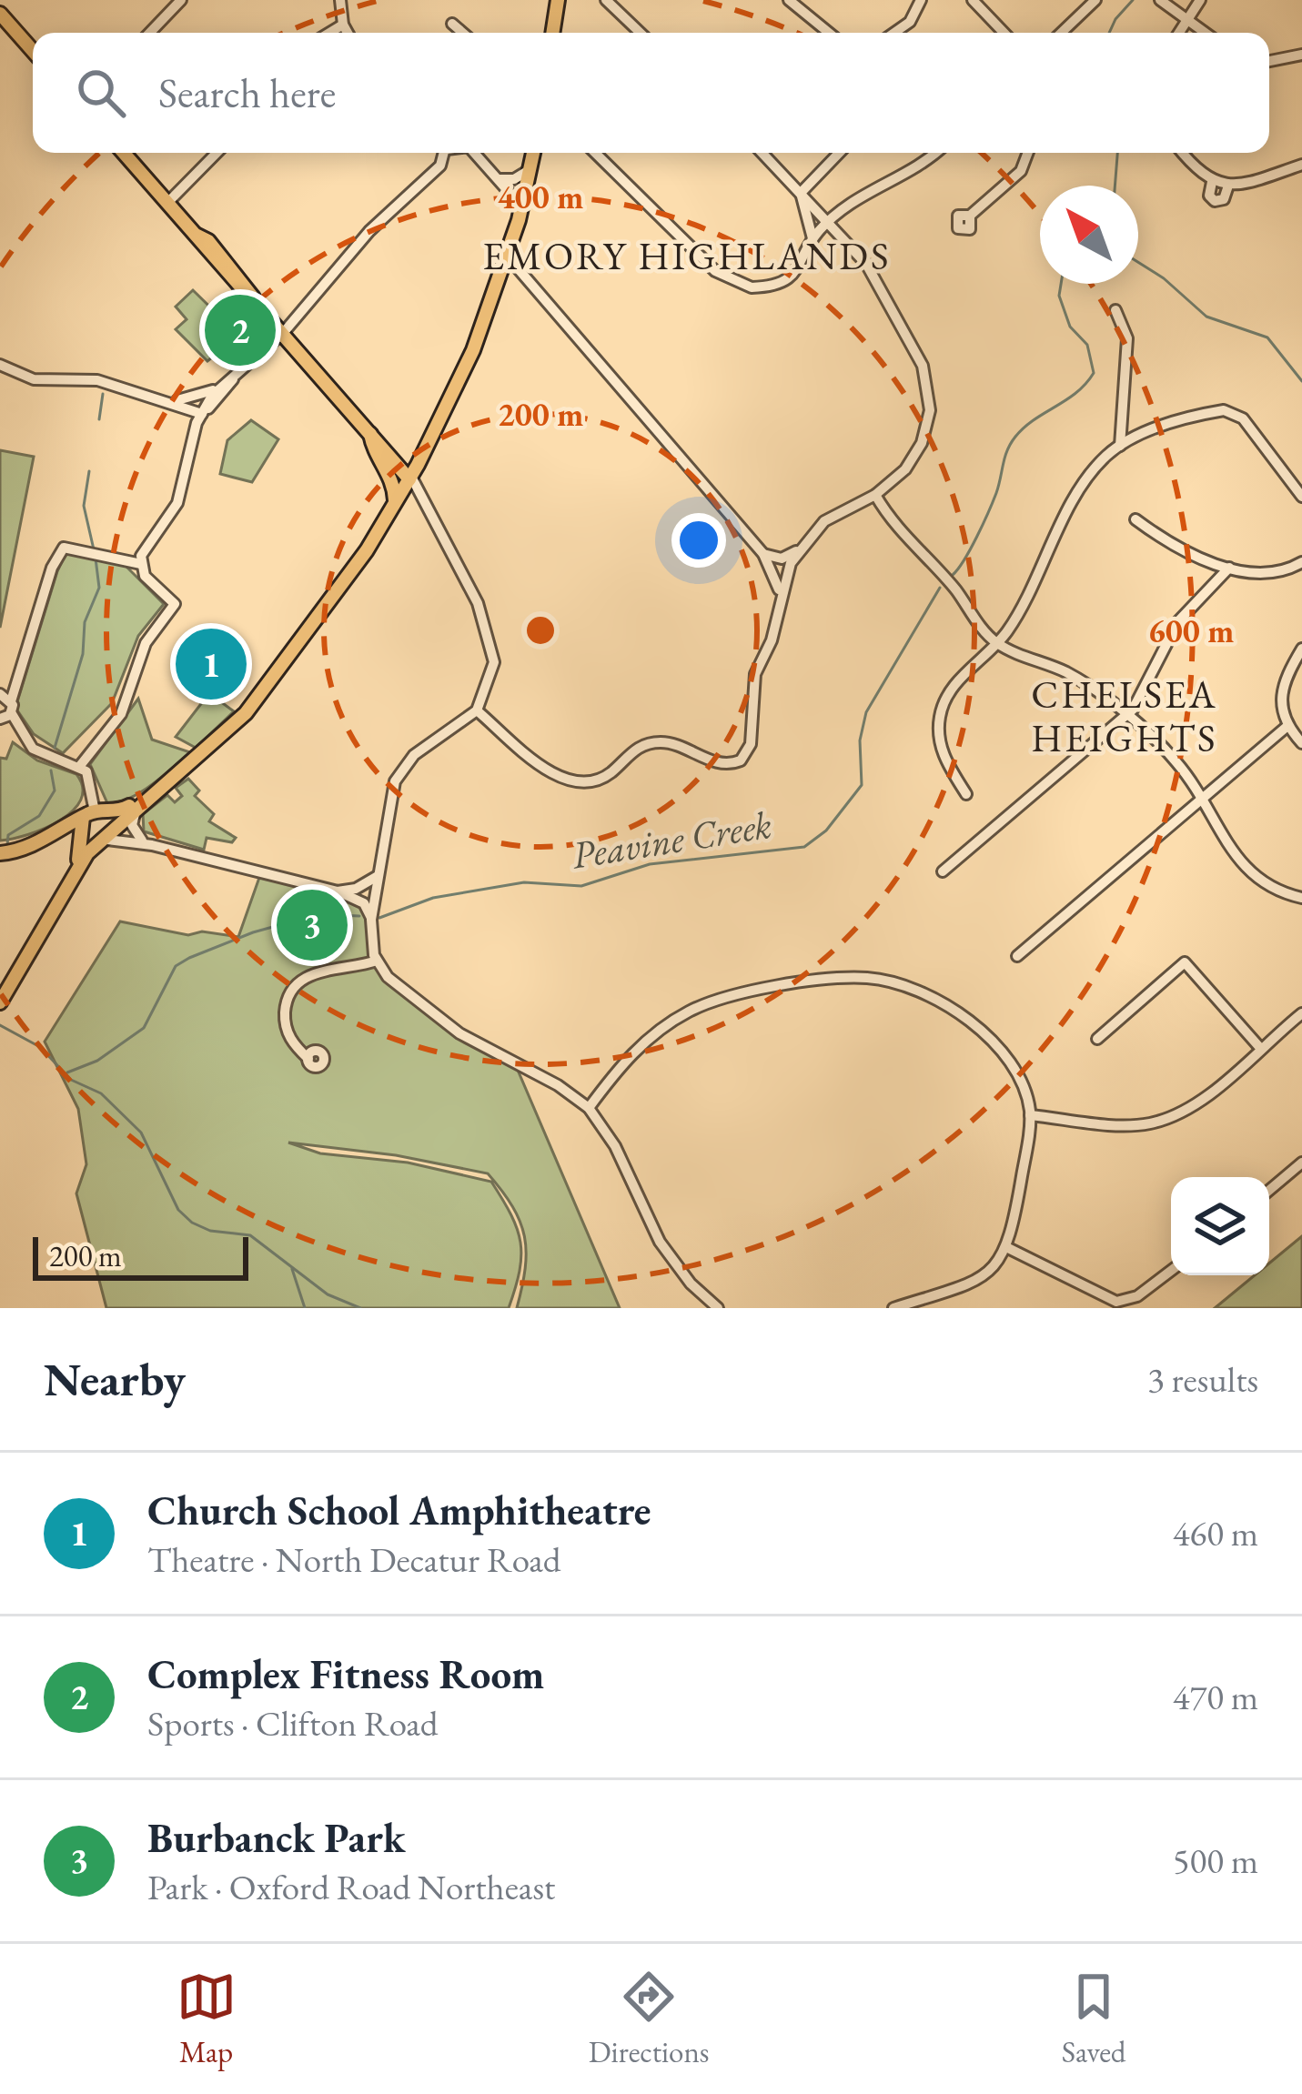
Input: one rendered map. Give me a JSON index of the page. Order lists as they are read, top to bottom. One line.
{"districts":["EMORY HIGHLANDS","CHELSEA HEIGHTS"],"water":["Peavine Creek"],"scale_bar":"200 m","north":"top left","page":{"search":"Search here","pins":["2","1","3"],"scale":"200 m","heading":["Nearby","3 results"],"list":[{"mark":"1","name":"Church School Amphitheatre","note":"Theatre · North Decatur Road","value":"460 m"},{"mark":"2","name":"Complex Fitness Room","note":"Sports · Clifton Road","value":"470 m"},{"mark":"3","name":"Burbanck Park","note":"Park · Oxford Road Northeast","value":"500 m"}],"nav":["Map","Directions","Saved"]},"rings":["400 m","200 m","600 m"]}
